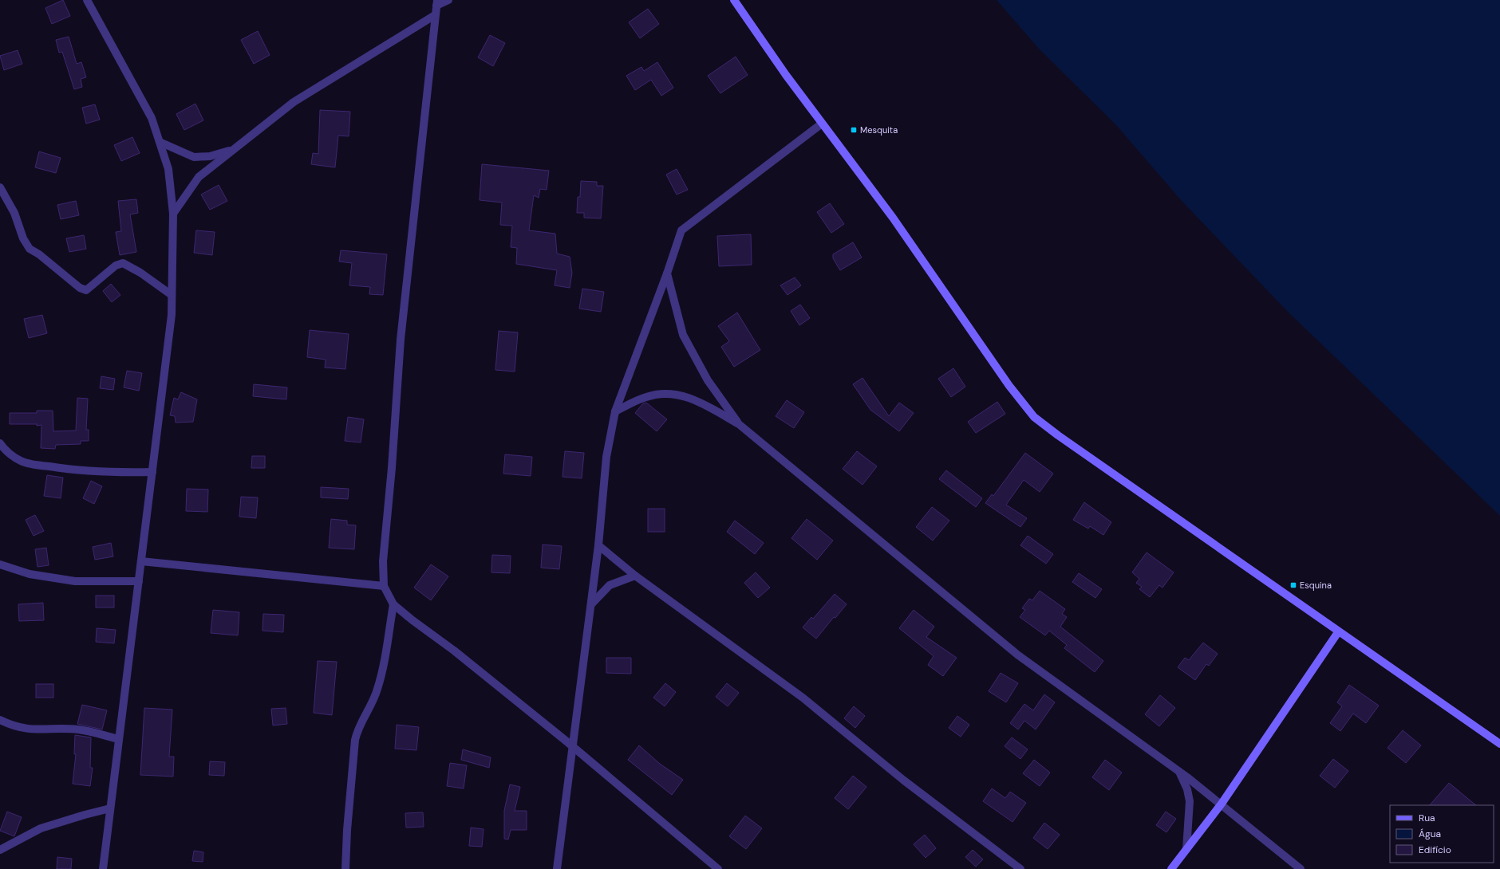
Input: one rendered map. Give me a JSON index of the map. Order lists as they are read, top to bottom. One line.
{"places":{"transit":["Mesquita","Esquina"]},"legend":["Rua","Água","Edifício"]}
